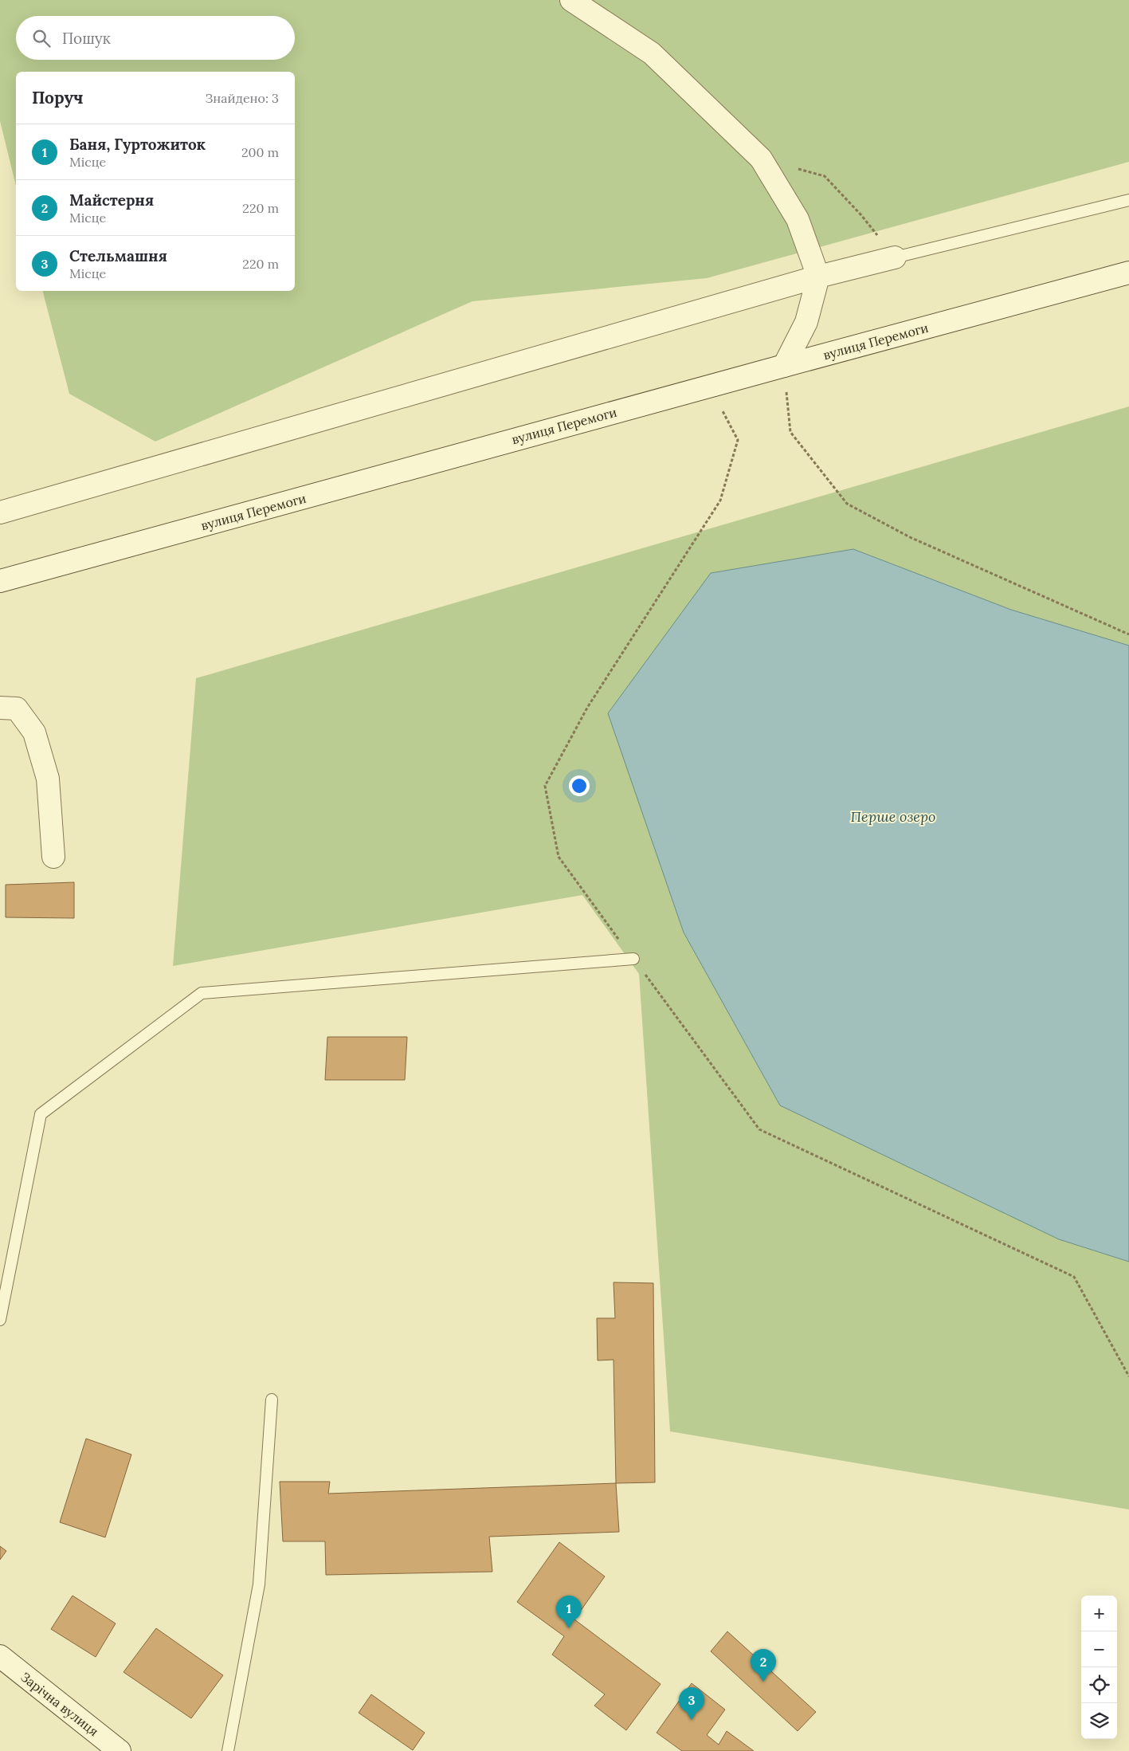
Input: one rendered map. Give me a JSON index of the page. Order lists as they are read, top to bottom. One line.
{"streets":{"street":["вулиця Перемоги","Зарічна вулиця"]},"water":["Перше озеро"],"page":{"search":"Пошук","heading":["Поруч","Знайдено: 3"],"list":[{"mark":"1","name":"Баня, Гуртожиток","note":"Місце","value":"200 m"},{"mark":"2","name":"Майстерня","note":"Місце","value":"220 m"},{"mark":"3","name":"Стельмашня","note":"Місце","value":"220 m"}],"map_buttons":["+","−"],"pins":["1","2","3"]}}
